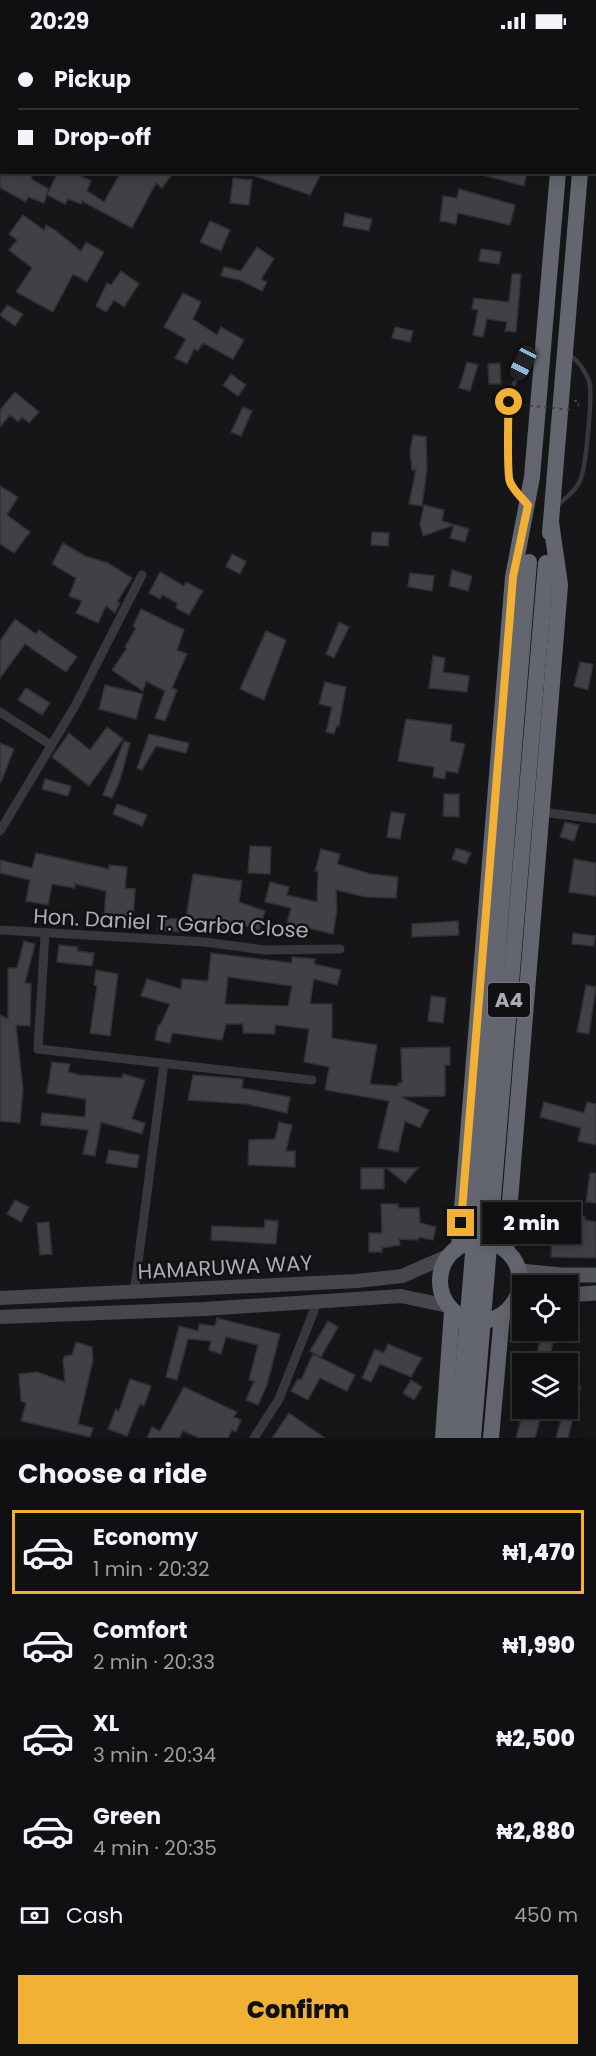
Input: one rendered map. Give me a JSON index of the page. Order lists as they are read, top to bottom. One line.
{"streets":{"highway":["A4"],"main road":["HAMARUWA WAY"],"street":["Hon. Daniel T. Garba Close"]},"crossings":[["A4","HAMARUWA WAY"]],"page":{"status":"20:29","banner":["Pickup","Drop-off"],"bubble":"2 min","heading":"Choose a ride","list":[{"name":"Economy","note":"1 min · 20:32","value":"₦1,470"},{"name":"Comfort","note":"2 min · 20:33","value":"₦1,990"},{"name":"XL","note":"3 min · 20:34","value":"₦2,500"},{"name":"Green","note":"4 min · 20:35","value":"₦2,880"}],"pay":["Cash","450 m"],"buttons":"Confirm"}}
